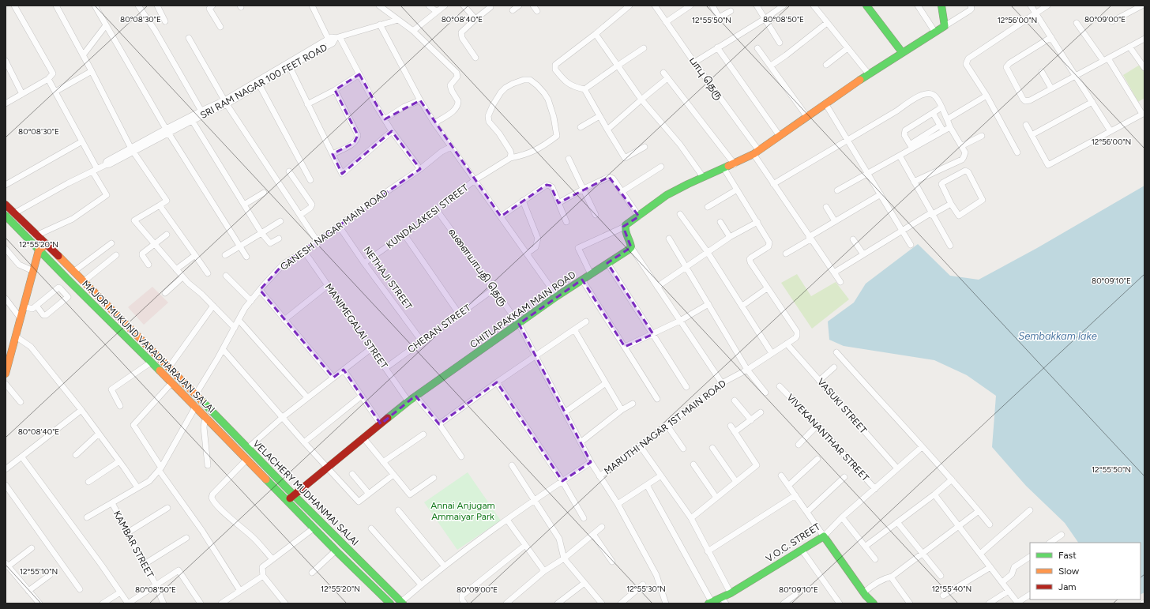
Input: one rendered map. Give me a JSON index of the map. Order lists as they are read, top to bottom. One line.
{"streets":{"main road":["CHITLAPAKKAM MAIN ROAD","MAJOR MUKUND VARADHARAJAN SALAI","VELACHERY MUDHANMAI SALAI","V.O.C. STREET"],"street":["பாபு தெரு","SRI RAM NAGAR 100 FEET ROAD","KUNDALAKESI STREET","GANESH NAGAR MAIN ROAD","வளையாபதி தெரு","NETHAJI STREET","MANIMEGALAI STREET","CHERAN STREET","VASUKI STREET","MARUTHI NAGAR 1ST MAIN ROAD","VIVEKANANTHAR STREET","KAMBAR STREET"]},"crossings":[["SRI RAM NAGAR 100 FEET ROAD","MAJOR MUKUND VARADHARAJAN SALAI"],["KUNDALAKESI STREET","வளையாபதி தெரு"],["KUNDALAKESI STREET","NETHAJI STREET"],["GANESH NAGAR MAIN ROAD","NETHAJI STREET"],["GANESH NAGAR MAIN ROAD","MANIMEGALAI STREET"],["GANESH NAGAR MAIN ROAD","MAJOR MUKUND VARADHARAJAN SALAI"],["GANESH NAGAR MAIN ROAD","VELACHERY MUDHANMAI SALAI"],["வளையாபதி தெரு","CHITLAPAKKAM MAIN ROAD"],["வளையாபதி தெரு","CHERAN STREET"],["வளையாபதி தெரு","MARUTHI NAGAR 1ST MAIN ROAD"],["NETHAJI STREET","CHERAN STREET"],["CHITLAPAKKAM MAIN ROAD","MANIMEGALAI STREET"],["CHITLAPAKKAM MAIN ROAD","VELACHERY MUDHANMAI SALAI"],["MANIMEGALAI STREET","CHERAN STREET"],["MAJOR MUKUND VARADHARAJAN SALAI","VELACHERY MUDHANMAI SALAI"],["VASUKI STREET","MARUTHI NAGAR 1ST MAIN ROAD"],["VASUKI STREET","V.O.C. STREET"],["VIVEKANANTHAR STREET","V.O.C. STREET"]],"water":["Sembakkam lake"],"parks":["Annai Anjugam Ammaiyar Park"],"legend":["Fast","Slow","Jam"],"coordinates":["80°08'30\"E","80°08'40\"E","80°08'50\"E","80°09'00\"E","12°55'50\"N","12°56'00\"N","12°55'20\"N","80°09'10\"E","12°55'10\"N","12°55'30\"N","12°55'40\"N"]}
